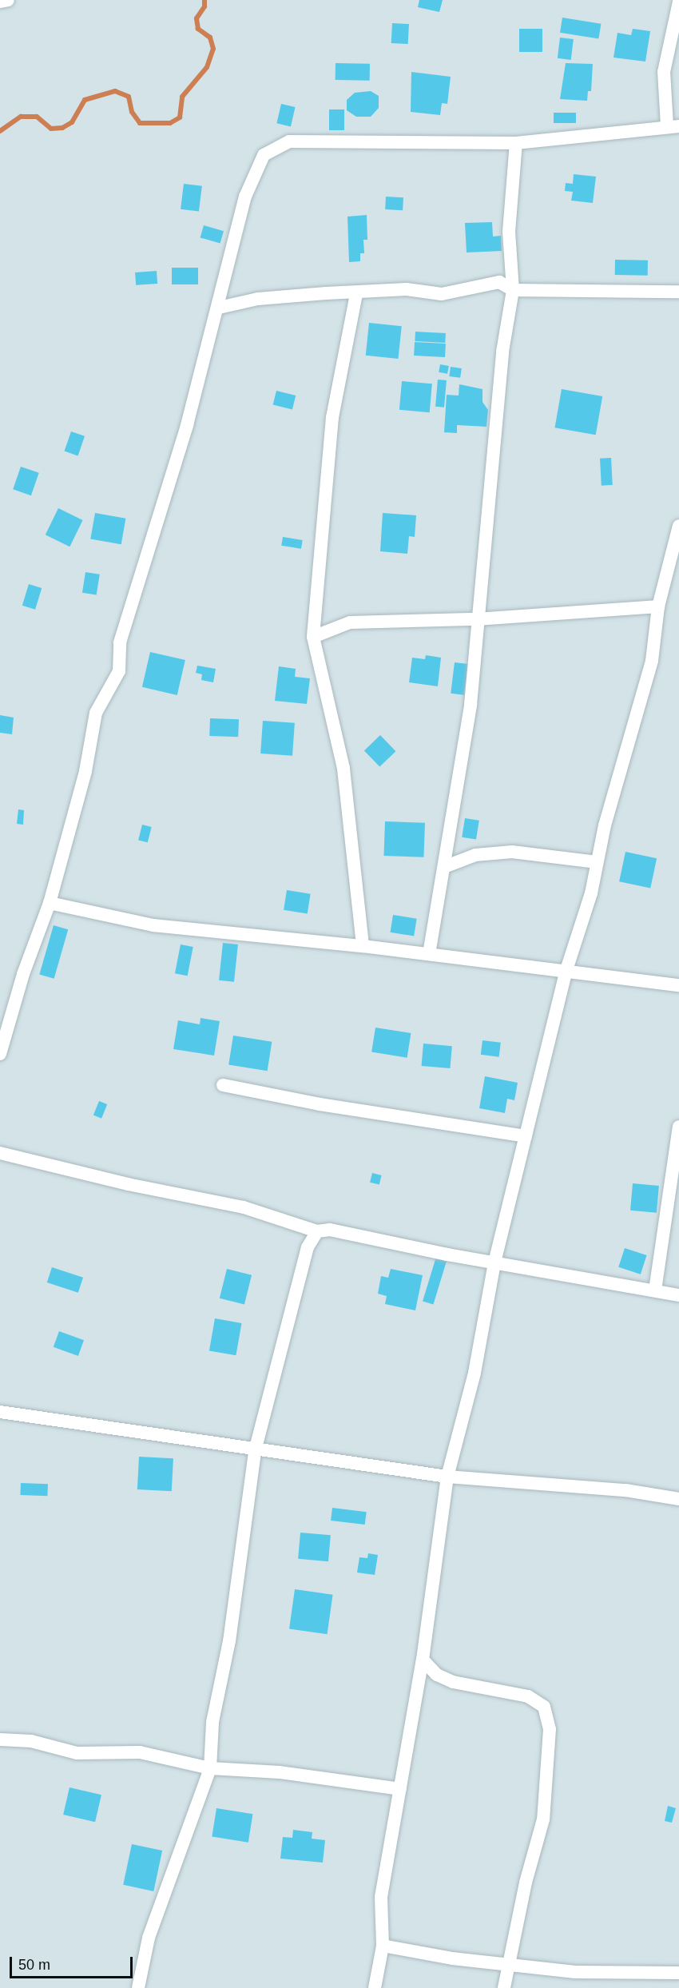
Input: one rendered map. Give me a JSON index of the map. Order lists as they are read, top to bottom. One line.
{"scale_bar":"50 m"}
